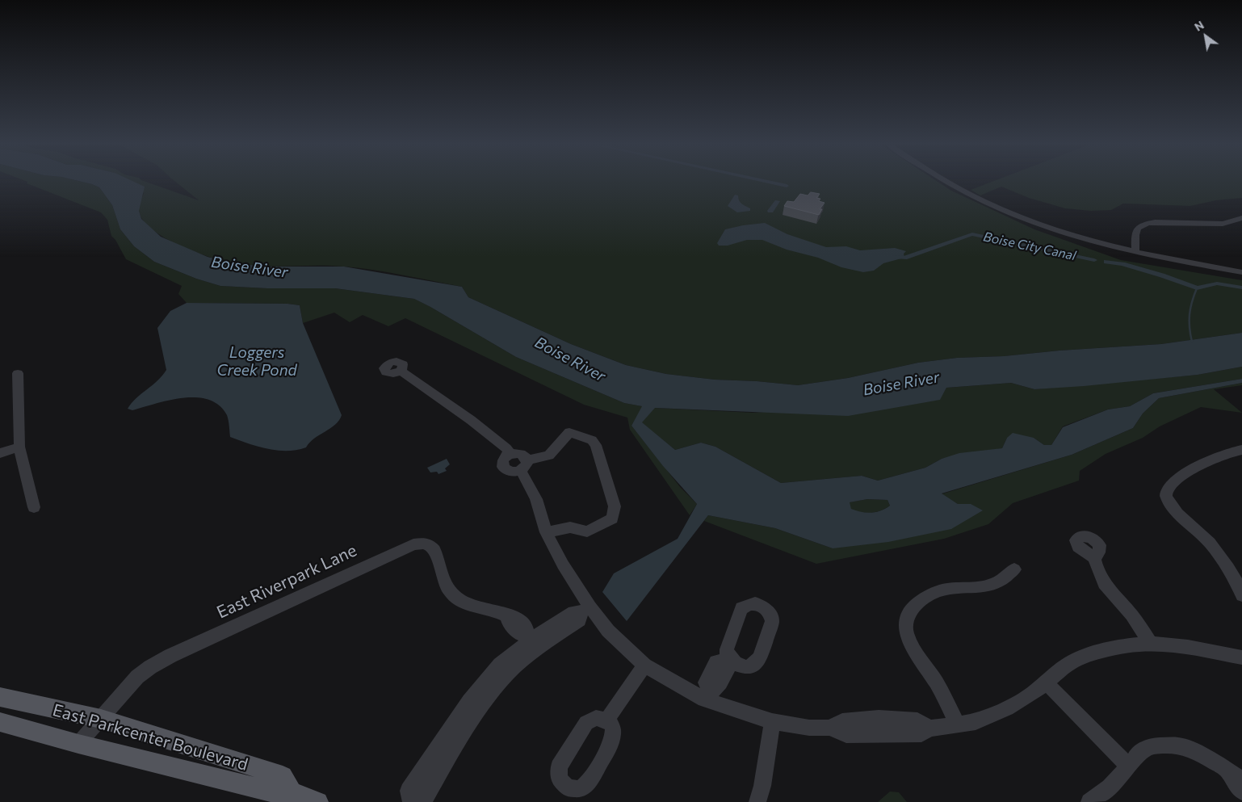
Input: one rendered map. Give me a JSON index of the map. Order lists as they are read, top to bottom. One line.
{"streets":{"main road":["East Parkcenter Boulevard"],"street":["East Riverpark Lane"]},"crossings":[["East Riverpark Lane","East Parkcenter Boulevard"]],"water":["Boise City Canal","Boise River","Loggers Creek Pond"],"north":"top left"}
